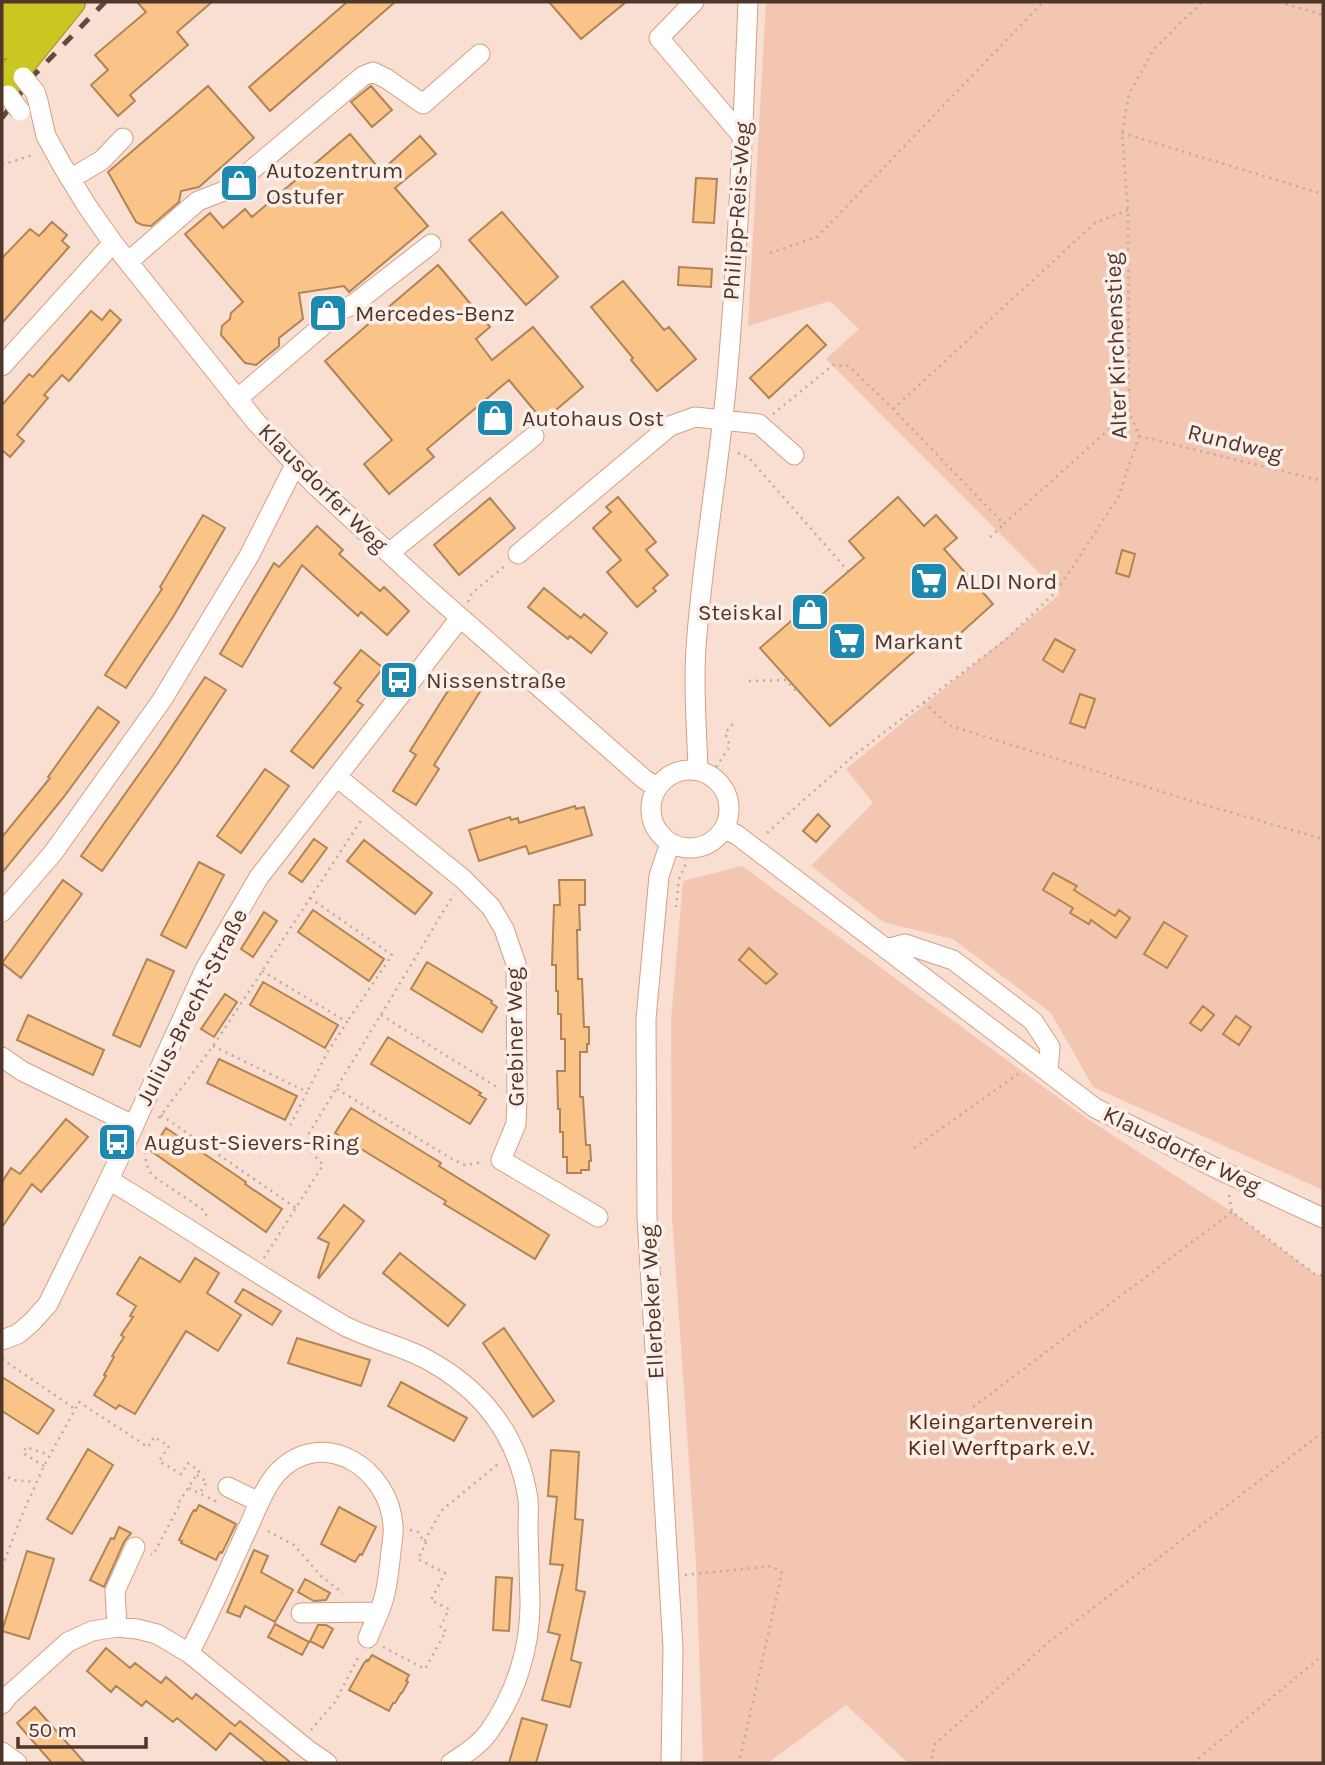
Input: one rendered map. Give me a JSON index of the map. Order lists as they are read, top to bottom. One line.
{"streets":{"street":["Philipp-Reis-Weg","Klausdorfer Weg","Julius-Brecht-Straße","Grebiner Weg","Ellerbeker Weg"],"path":["Alter Kirchenstieg","Rundweg"]},"crossings":[["Philipp-Reis-Weg","Klausdorfer Weg"],["Philipp-Reis-Weg","Ellerbeker Weg"],["Alter Kirchenstieg","Rundweg"],["Alter Kirchenstieg","Klausdorfer Weg"],["Klausdorfer Weg","Julius-Brecht-Straße"],["Klausdorfer Weg","Ellerbeker Weg"],["Julius-Brecht-Straße","Grebiner Weg"]],"parks":["Kleingartenverein Kiel Werftpark e.V."],"places":{"shop":["Autozentrum Ostufer","Mercedes-Benz","Autohaus Ost","Steiskal"],"supermarket":["ALDI Nord","Markant"],"bus stop":["Nissenstraße","August-Sievers-Ring"]},"scale_bar":"50 m"}
